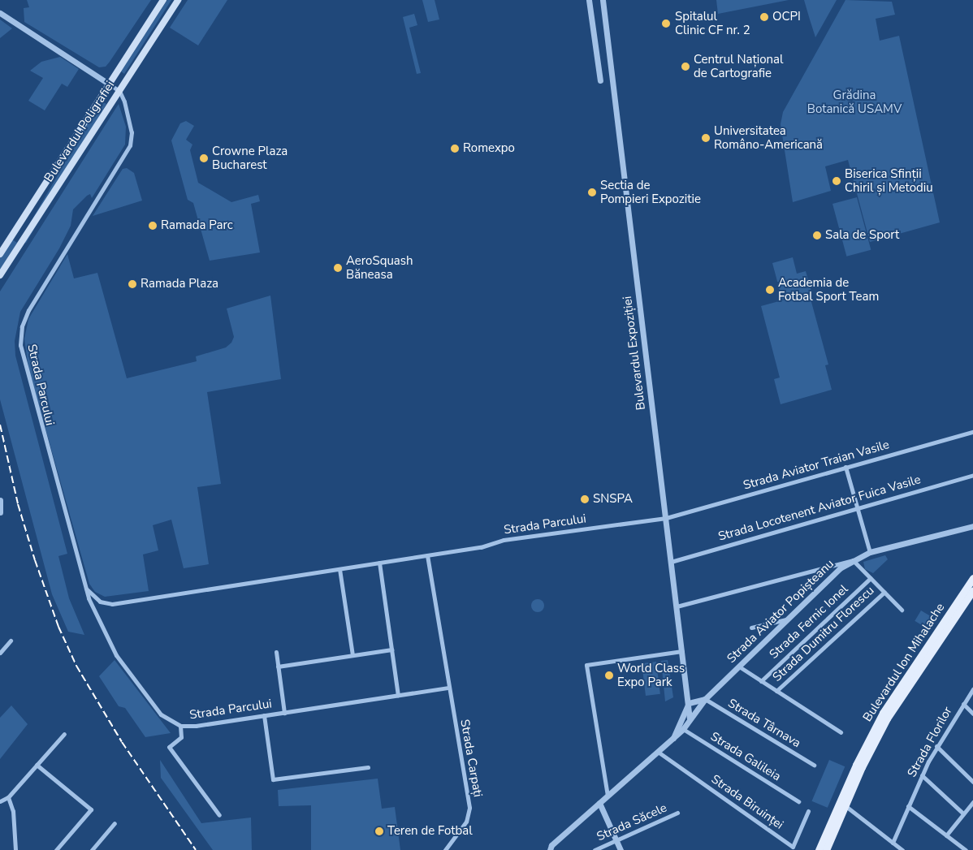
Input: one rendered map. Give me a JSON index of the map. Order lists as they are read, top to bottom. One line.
{"streets":{"main road":["Bulevardul Poligrafiei","Bulevardul Ion Mihalache"],"street":["Bulevardul Expoziției","Strada Parcului","Strada Aviator Traian Vasile","Strada Locotenent Aviator Fuica Vasile","Strada Aviator Popișteanu","Strada Fernic Ionel","Strada Dumitru Florescu","Strada Târnava","Strada Florilor","Strada Galileia","Strada Carpați","Strada Biruinței","Strada Săcele"]},"crossings":[["Bulevardul Poligrafiei","Strada Parcului"],["Bulevardul Expoziției","Strada Parcului"],["Bulevardul Expoziției","Strada Aviator Traian Vasile"],["Bulevardul Expoziției","Strada Locotenent Aviator Fuica Vasile"],["Bulevardul Expoziției","Strada Aviator Popișteanu"],["Strada Parcului","Strada Aviator Traian Vasile"],["Strada Parcului","Strada Carpați"],["Strada Aviator Popișteanu","Strada Târnava"],["Strada Aviator Popișteanu","Strada Galileia"],["Strada Aviator Popișteanu","Strada Biruinței"]],"parks":["Grădina Botanică USAMV"],"places":["OCPI","Spitalul Clinic CF nr. 2","Centrul Național de Cartografie","Universitatea Româno-Americană","Romexpo","Crowne Plaza Bucharest","Biserica Sfinții Chiril și Metodiu","Sectia de Pompieri Expozitie","Ramada Parc","Sala de Sport","AeroSquash Băneasa","Ramada Plaza","Academia de Fotbal Sport Team","SNSPA","World Class Expo Park","Teren de Fotbal"]}
